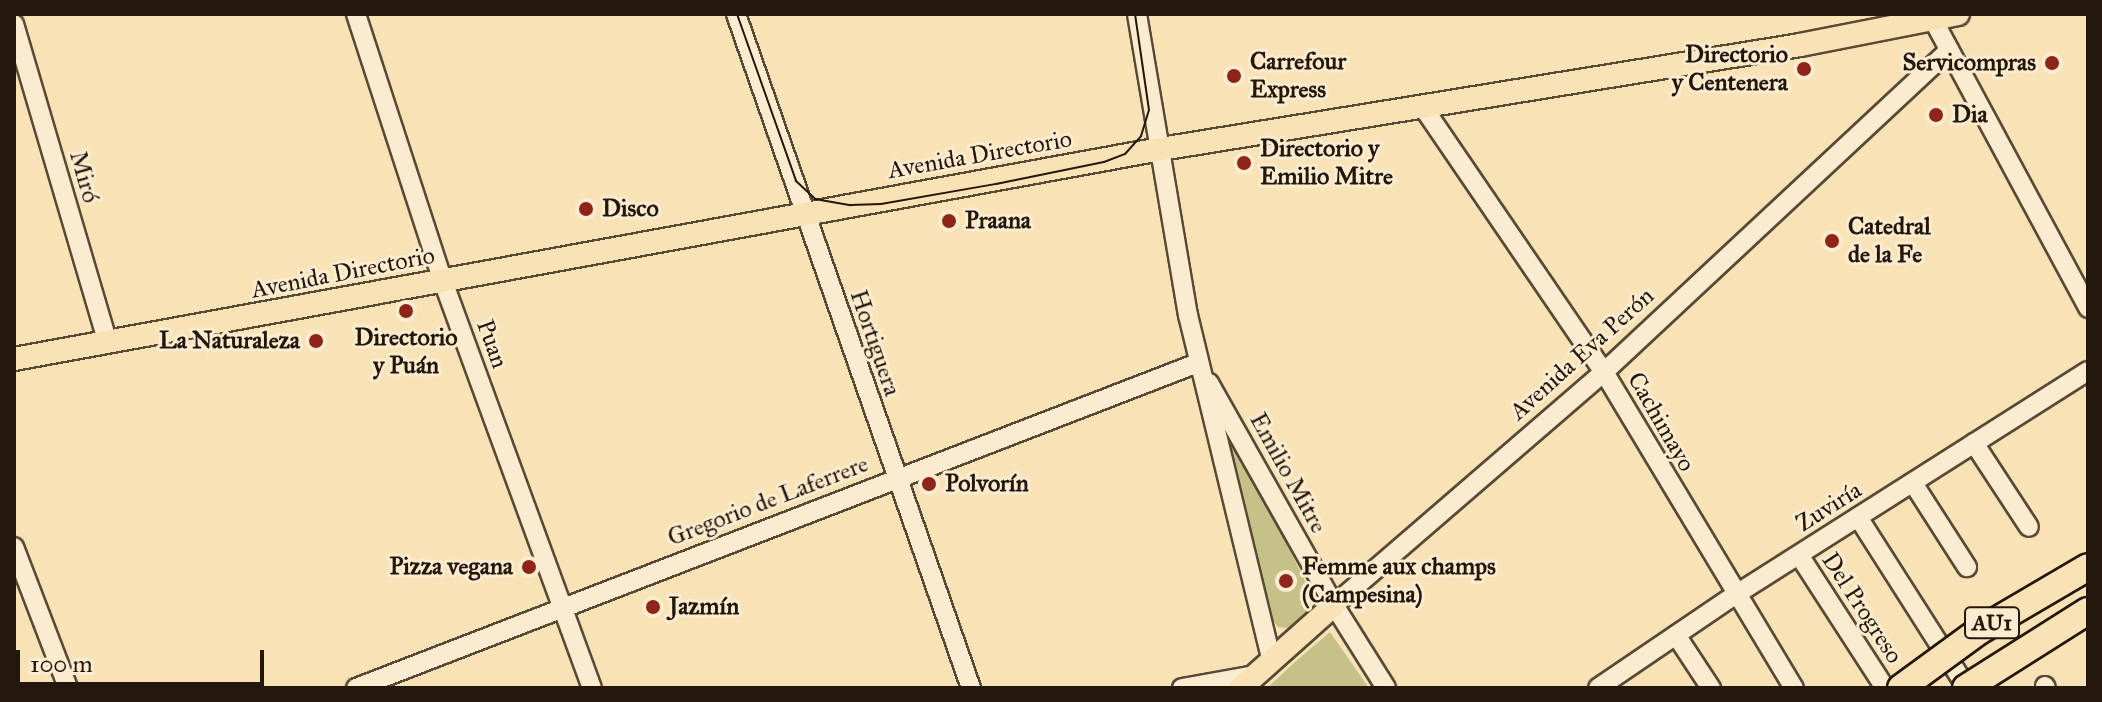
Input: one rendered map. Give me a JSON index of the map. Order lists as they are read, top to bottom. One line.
{"streets":{"highway":["AU1"],"main road":["Avenida Directorio","Avenida Eva Perón"],"street":["Miró","Hortiguera","Puan","Cachimayo","Emilio Mitre","Gregorio de Laferrere","Zuviría","Del Progreso"]},"crossings":[["Avenida Directorio","Miró"],["Avenida Directorio","Hortiguera"],["Avenida Directorio","Puan"],["Avenida Directorio","Cachimayo"],["Avenida Directorio","Emilio Mitre"],["Hortiguera","Gregorio de Laferrere"],["Puan","Gregorio de Laferrere"],["Avenida Eva Perón","Cachimayo"],["Avenida Eva Perón","Emilio Mitre"],["Cachimayo","Zuviría"],["Emilio Mitre","Gregorio de Laferrere"],["Zuviría","Del Progreso"]],"places":["Servicompras","Directorio y Centenera","Carrefour Express","Dia","Directorio y Emilio Mitre","Disco","Praana","Catedral de la Fe","Directorio y Puán","La Naturaleza","Polvorín","Pizza vegana","Femme aux champs (Campesina)","Jazmín"],"scale_bar":"100 m"}
